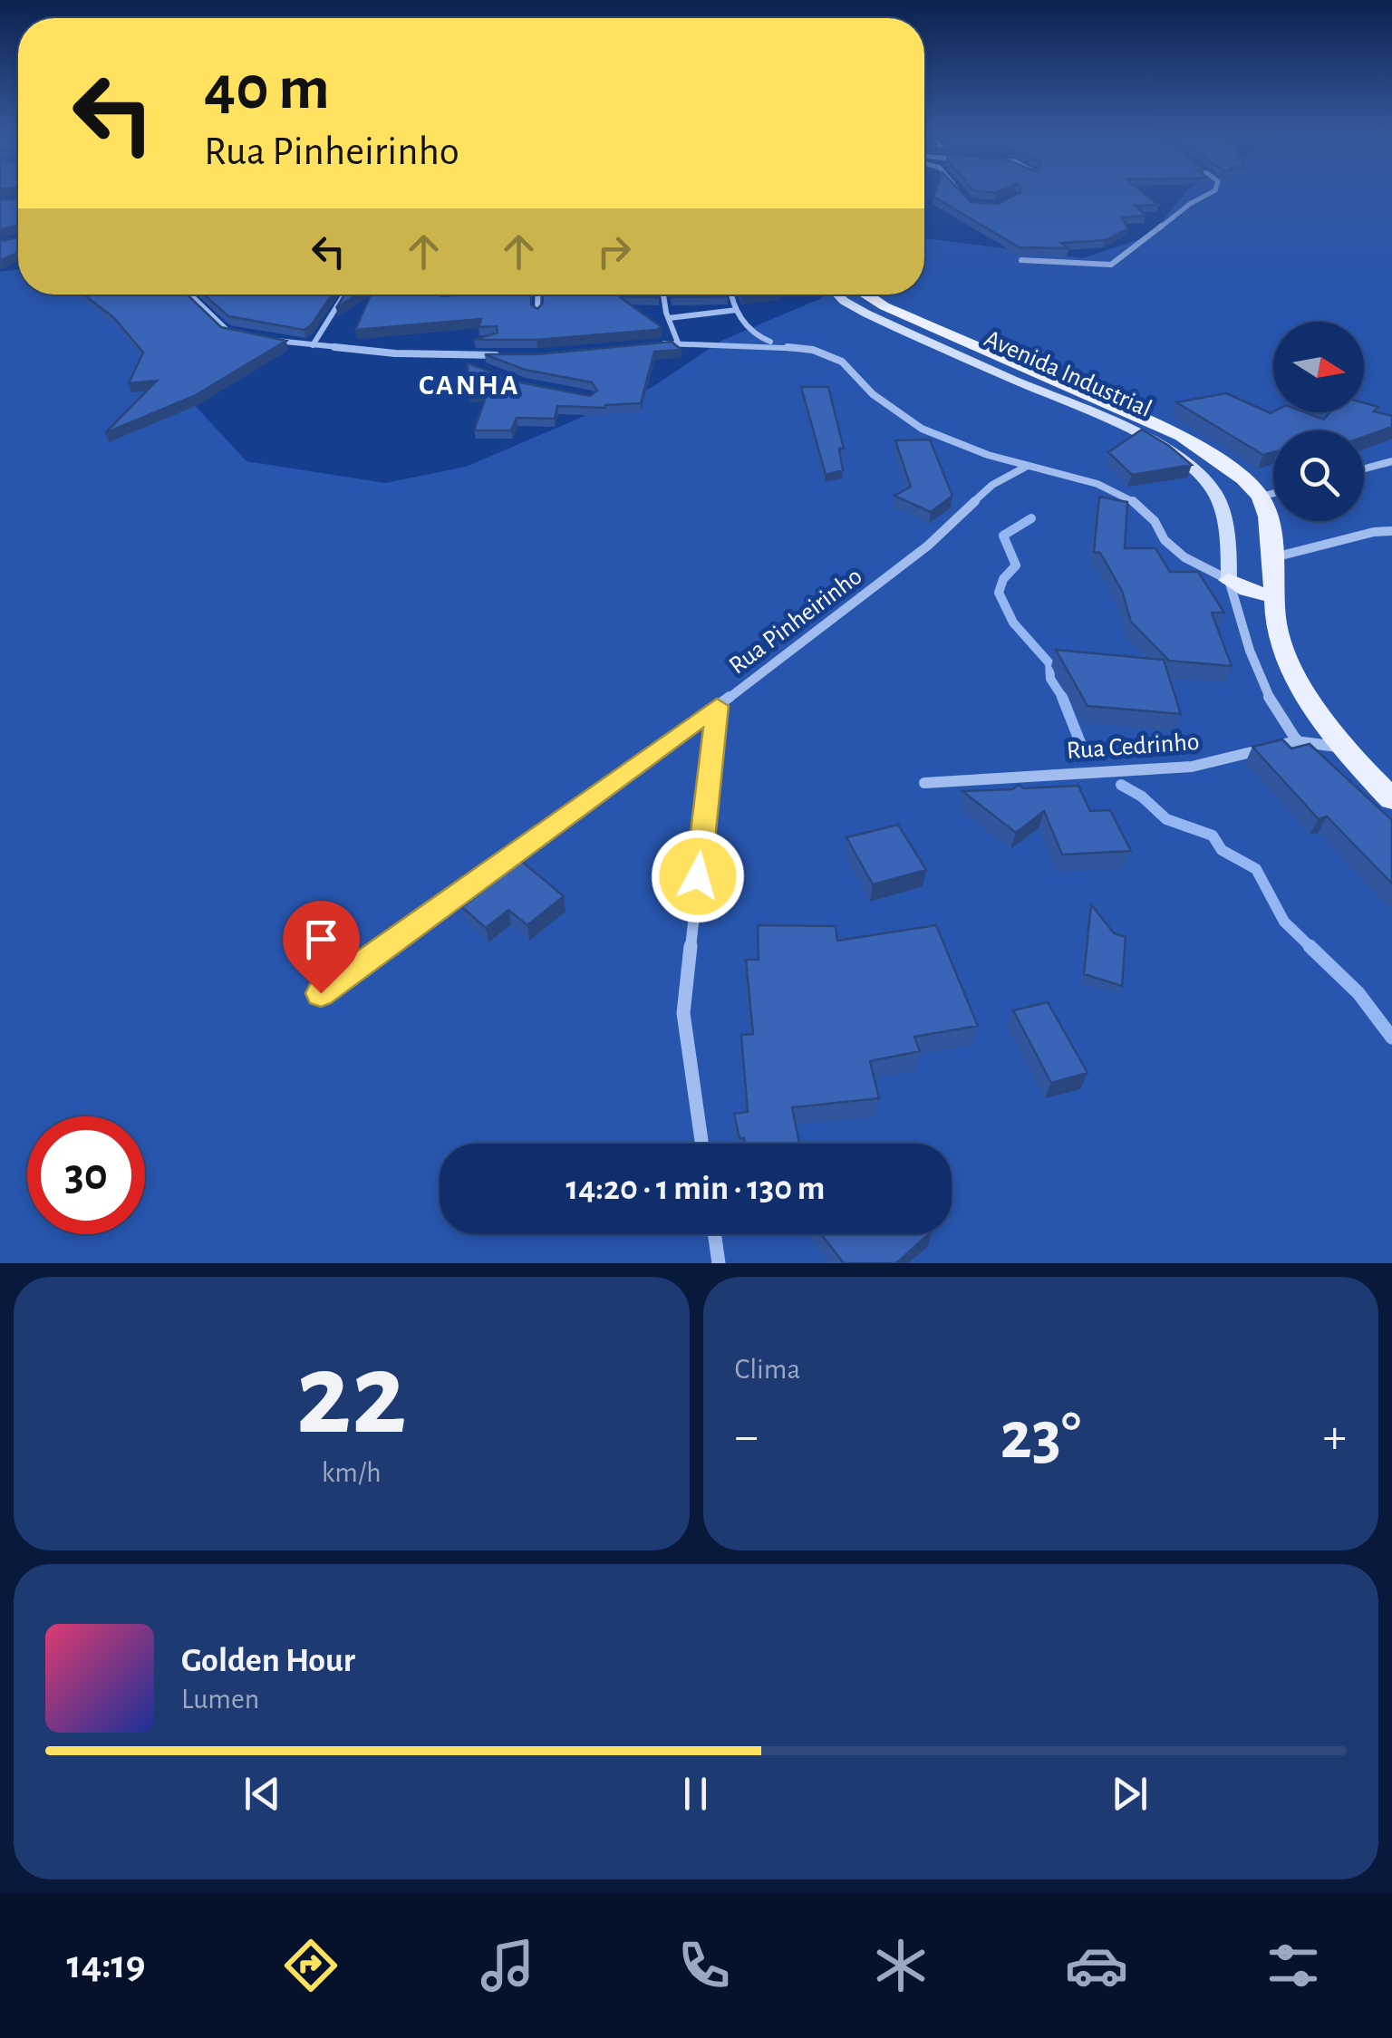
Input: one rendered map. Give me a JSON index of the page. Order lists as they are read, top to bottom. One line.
{"streets":{"main road":["Avenida Industrial"],"street":["Rua Pinheirinho","Rua Cedrinho"]},"crossings":[["Avenida Industrial","Rua Cedrinho"]],"districts":["CANHA"],"north":"right","page":{"turn":["40 m","Rua Pinheirinho"],"limit":"30","trip":"14:20 · 1 min · 130 m","tile":[["22","km/h"],"Clima"],"heat":["−","23°","+"],"song":["Golden Hour","Lumen"],"tabs":"14:19"}}
